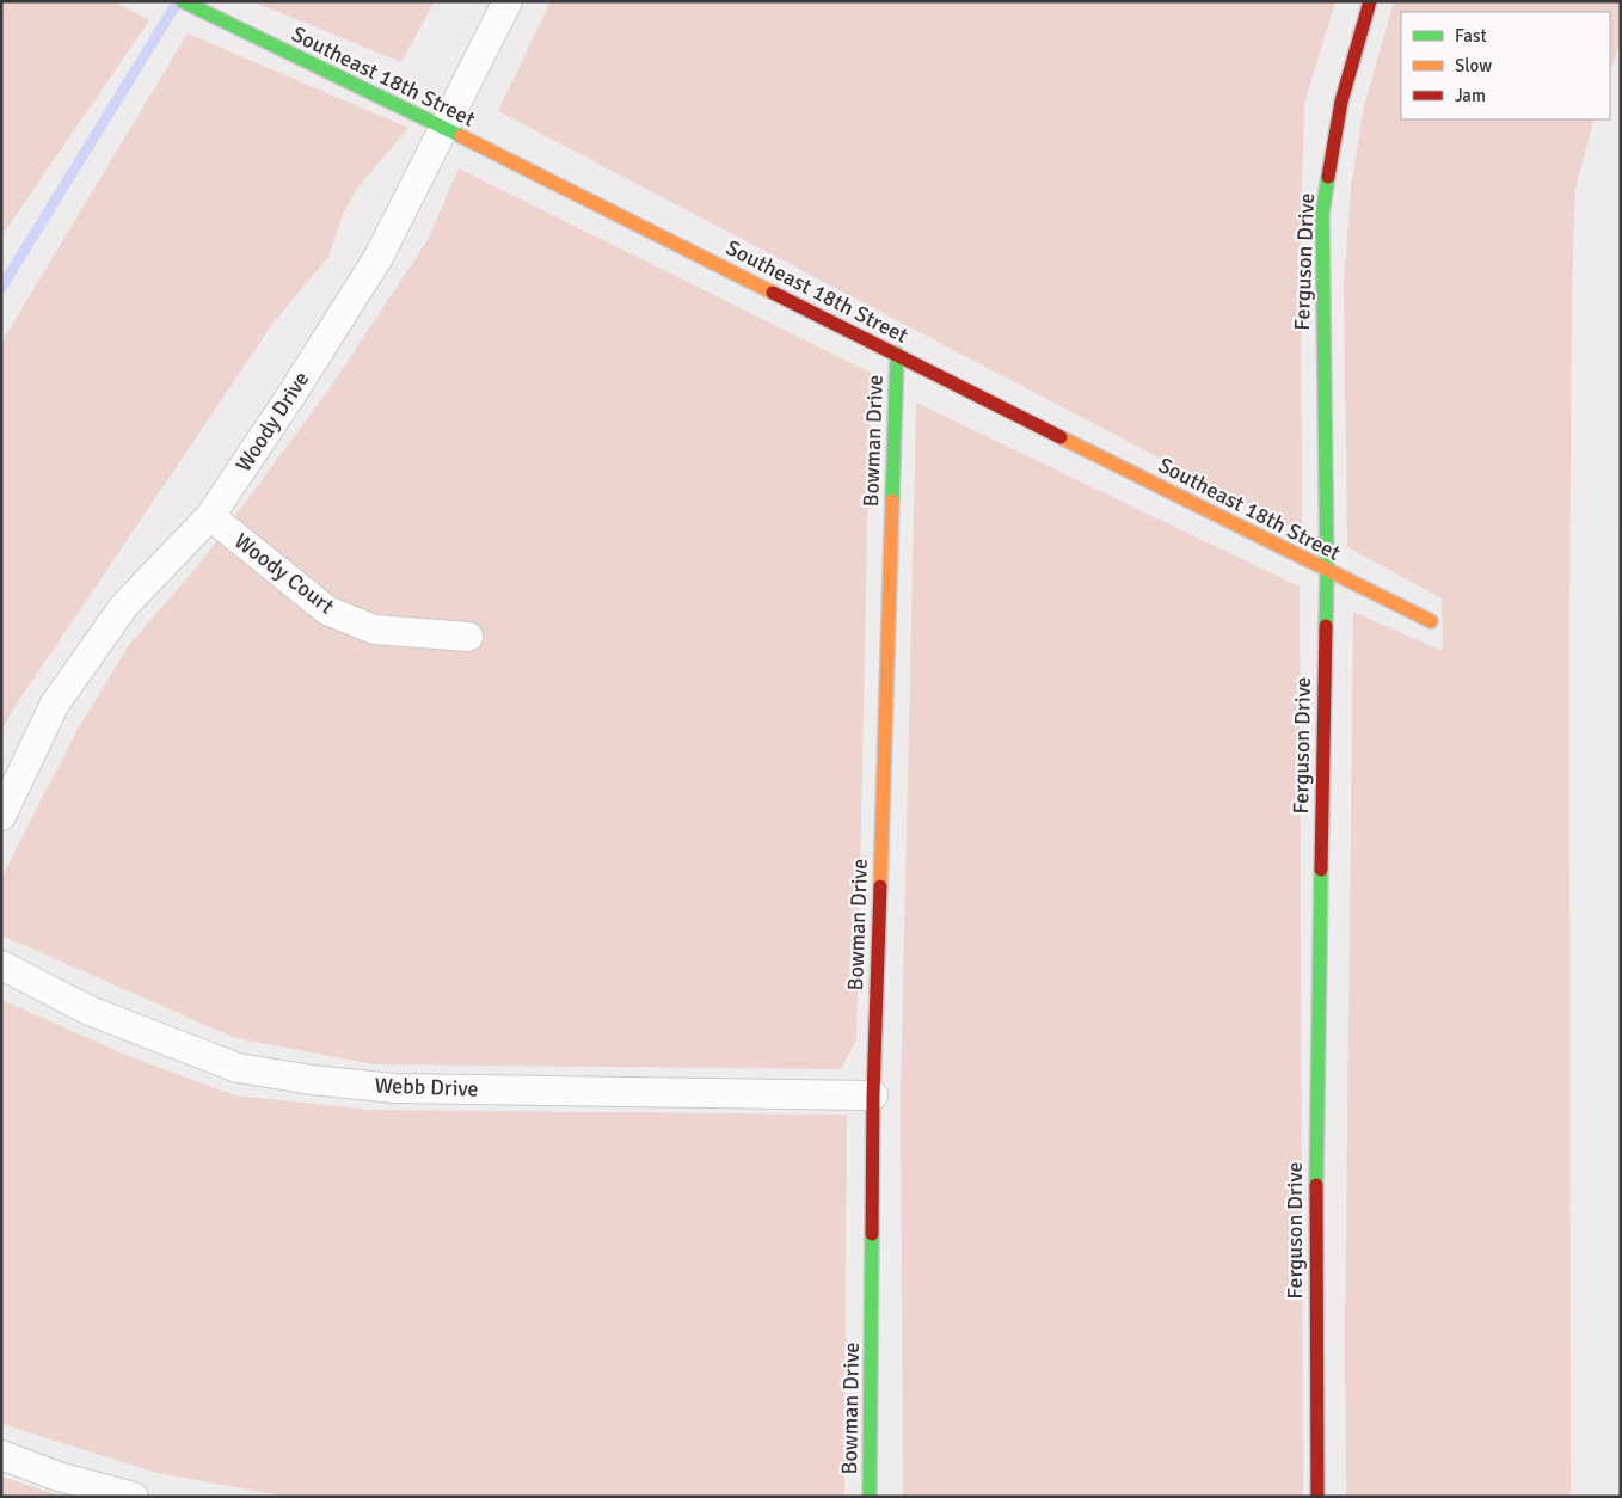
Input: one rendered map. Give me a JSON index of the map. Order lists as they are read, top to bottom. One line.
{"streets":{"street":["Southeast 18th Street","Ferguson Drive","Woody Drive","Bowman Drive","Woody Court","Webb Drive"]},"crossings":[["Southeast 18th Street","Ferguson Drive"],["Southeast 18th Street","Woody Drive"],["Southeast 18th Street","Bowman Drive"],["Woody Drive","Woody Court"],["Bowman Drive","Webb Drive"]],"legend":["Fast","Slow","Jam"]}
